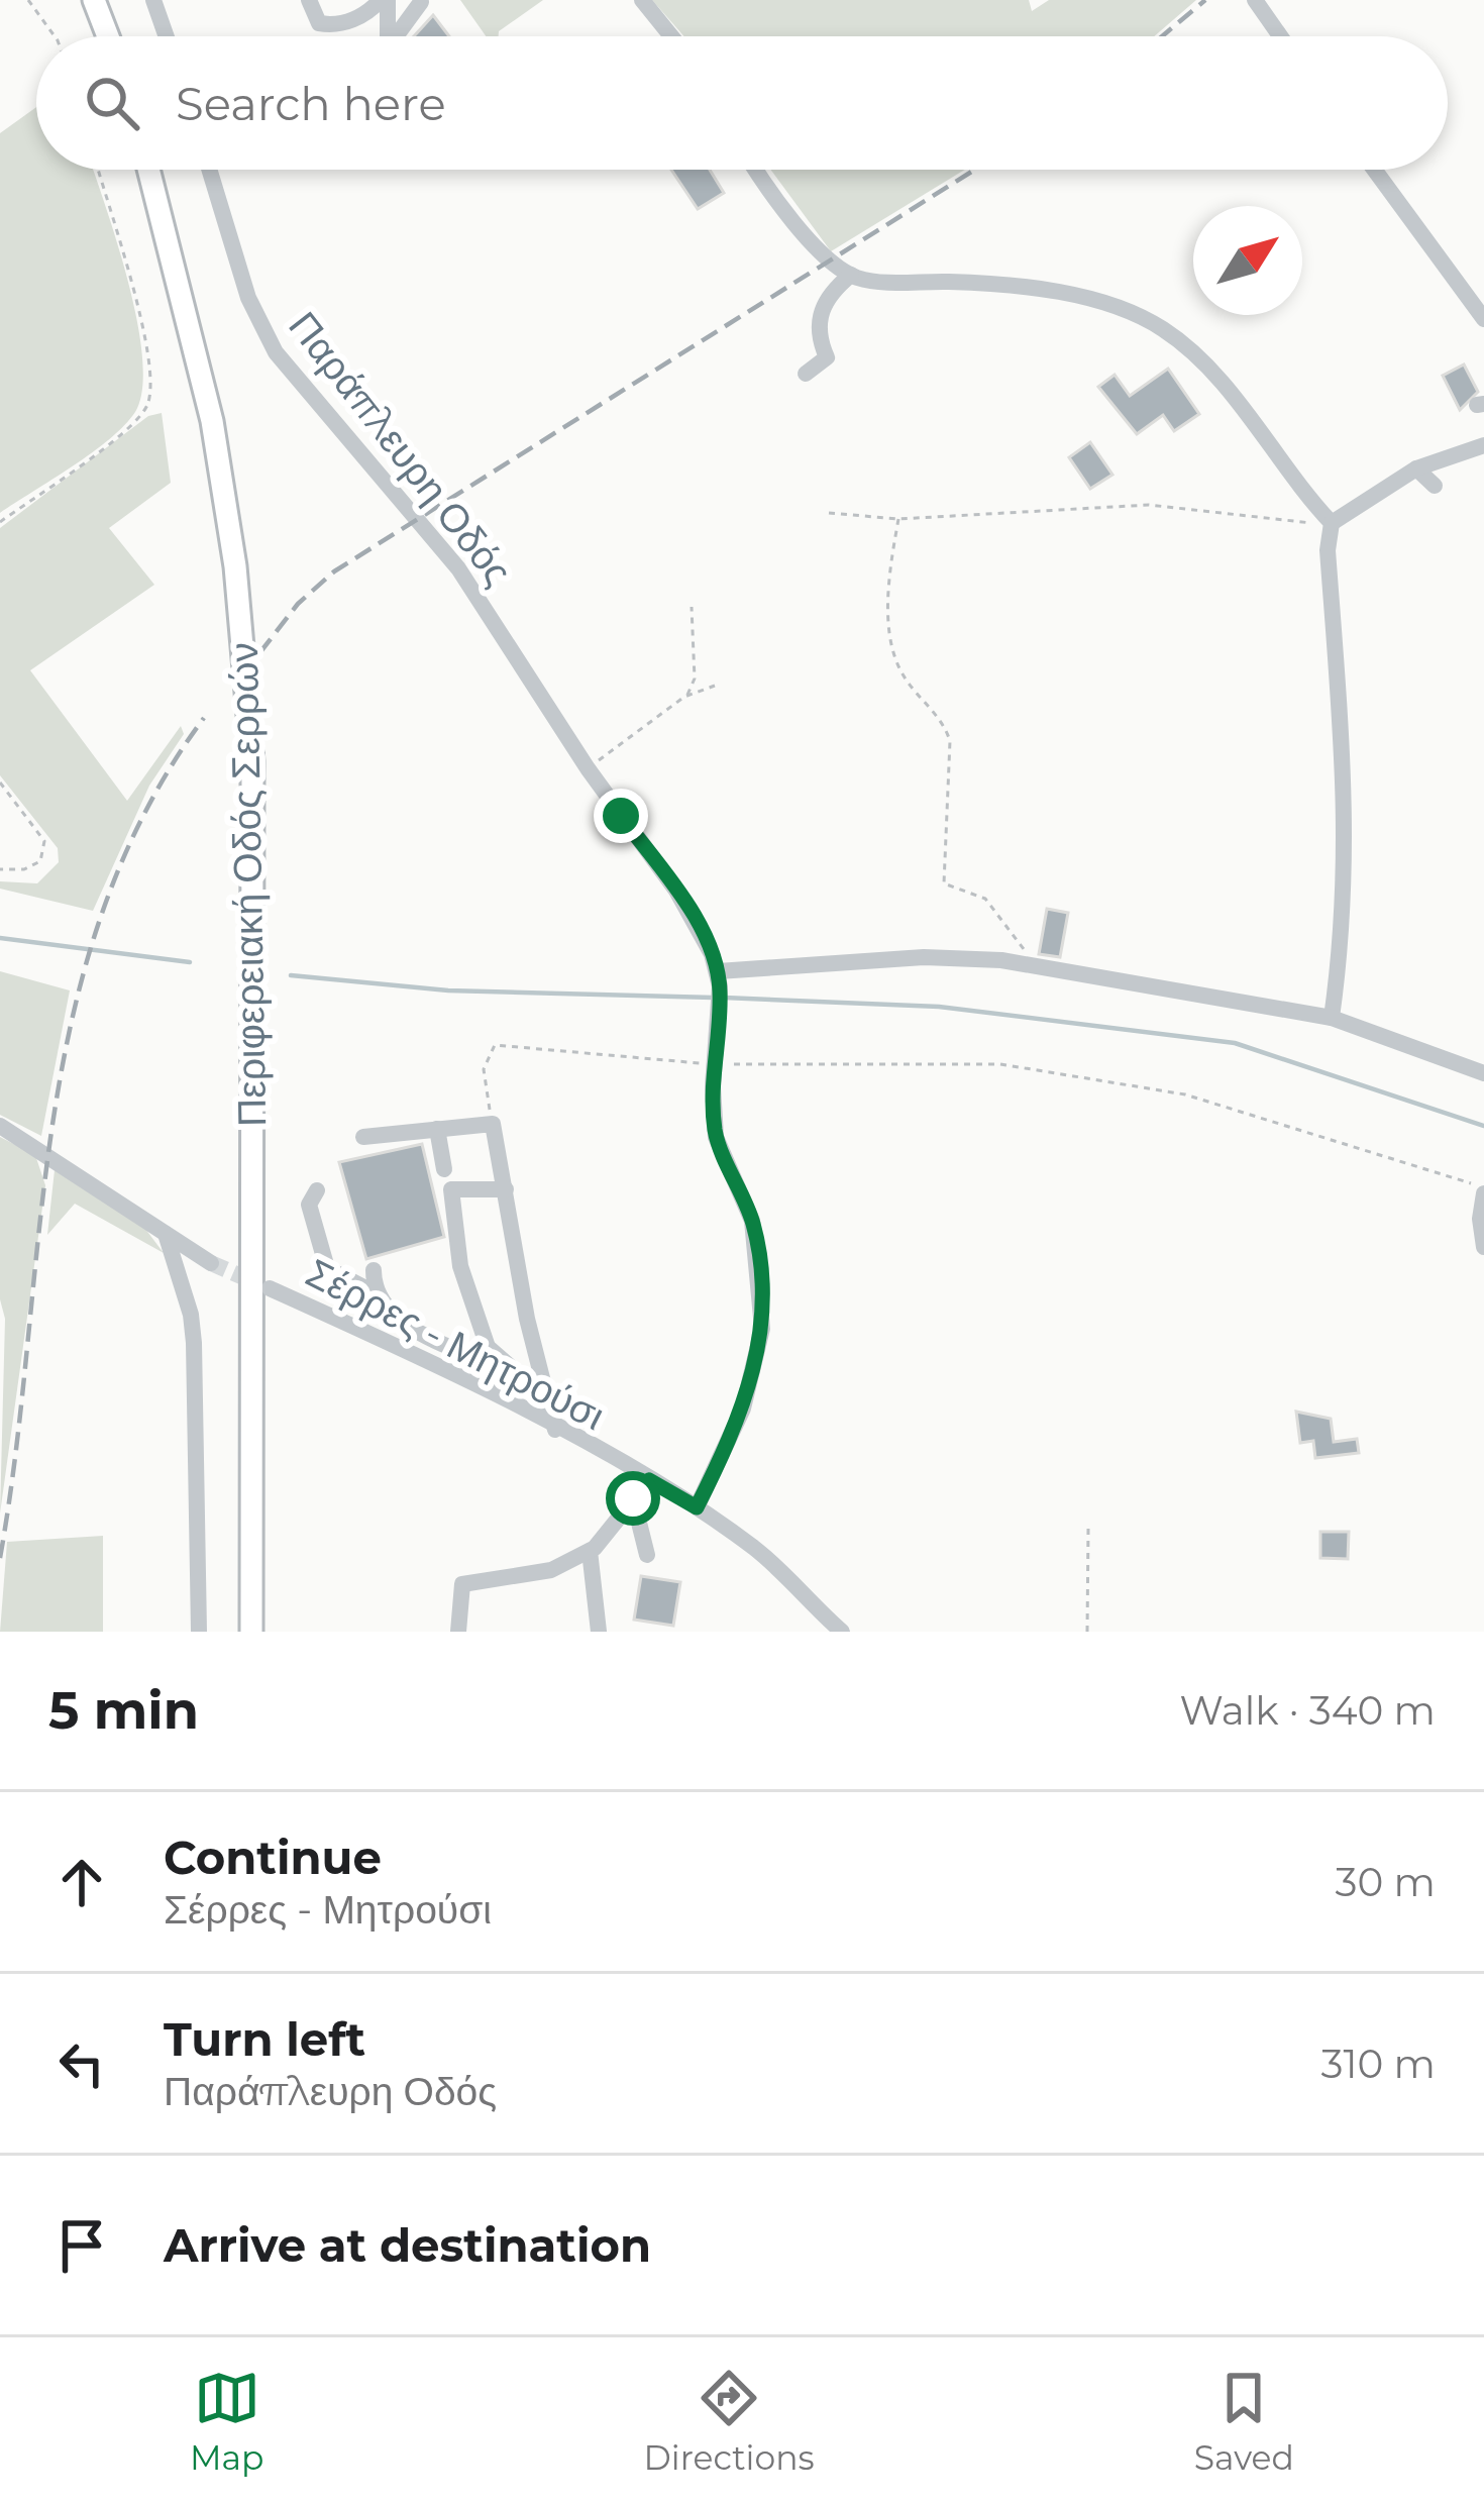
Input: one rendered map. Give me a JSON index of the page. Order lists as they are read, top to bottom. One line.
{"streets":{"main road":["Περιφερειακή Οδός Σερρών"],"street":["Παράπλευρη Οδός","Σέρρες - Μητρούσι"]},"crossings":[["Παράπλευρη Οδός","Σέρρες - Μητρούσι"]],"north":"top right","page":{"search":"Search here","heading":["5 min","Walk · 340 m"],"list":[["Continue","Σέρρες - Μητρούσι","30 m"],["Turn left","Παράπλευρη Οδός","310 m"],"Arrive at destination"],"nav":["Map","Directions","Saved"]}}
